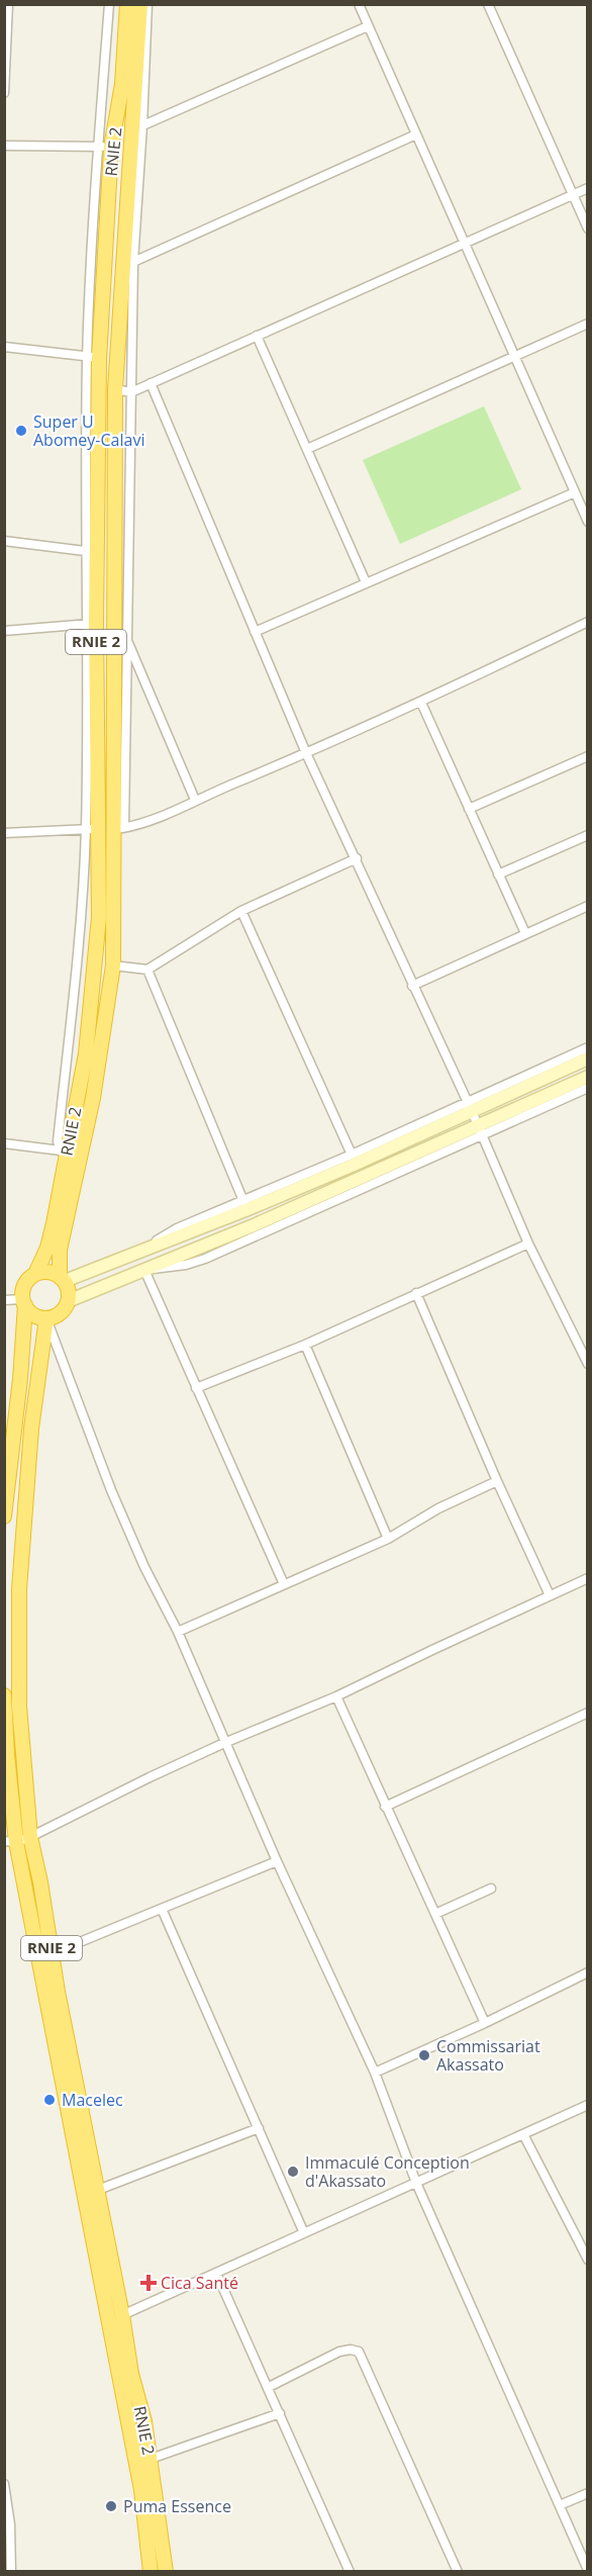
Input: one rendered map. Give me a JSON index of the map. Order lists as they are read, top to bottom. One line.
{"streets":{"highway":["RNIE 2"]},"places":{"other":["Super U Abomey-Calavi","Commissariat Akassato","Macelec","Immaculé Conception d'Akassato","Puma Essence"],"health":["Cica Santé"]}}
